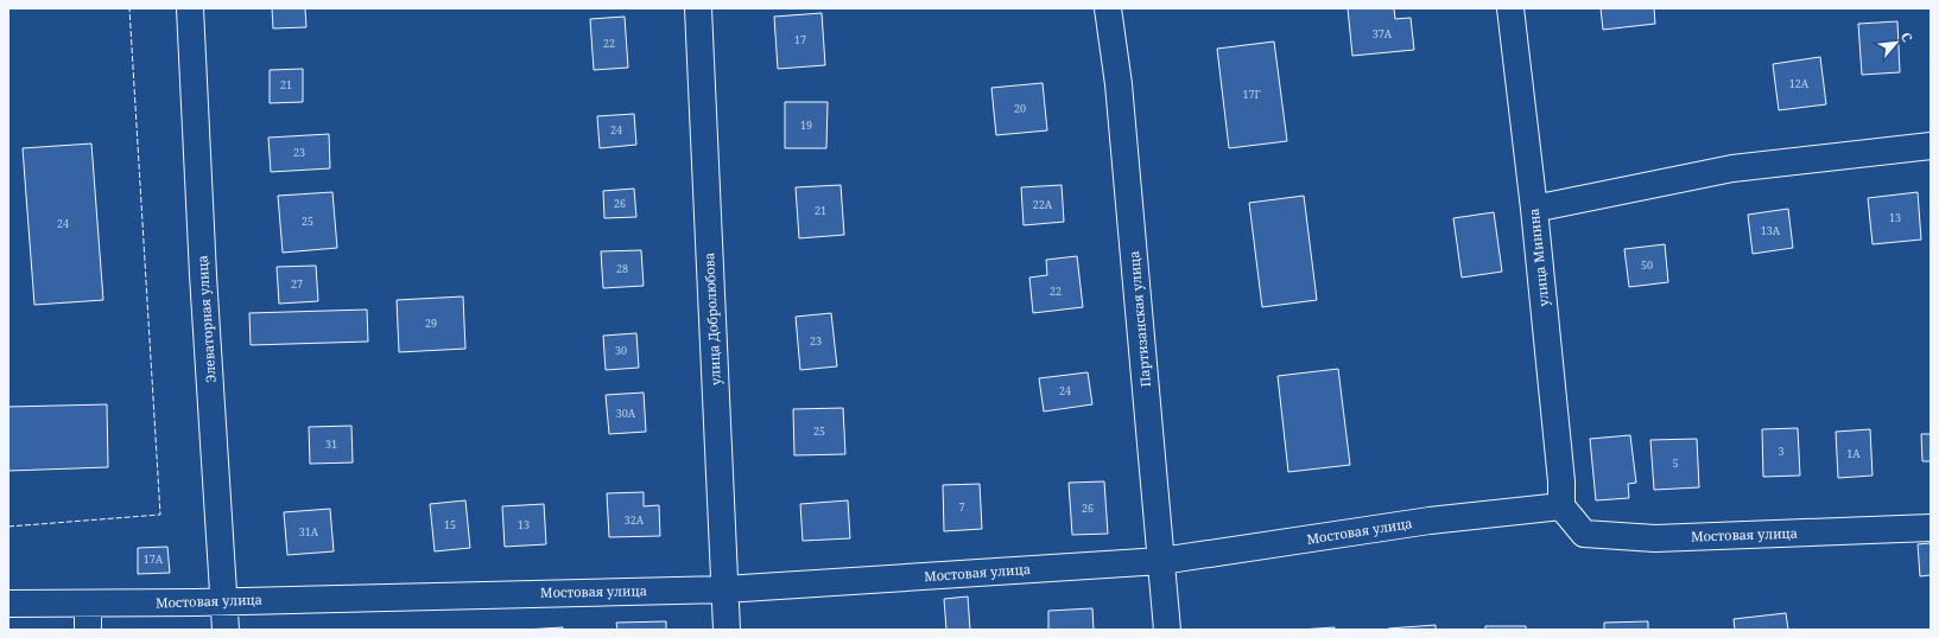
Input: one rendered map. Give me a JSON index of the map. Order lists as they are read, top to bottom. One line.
{"streets":{"street":["улица Минина","Элеваторная улица","улица Добролюбова","Партизанская улица","Мостовая улица"]},"crossings":[["улица Минина","Мостовая улица"],["Элеваторная улица","Мостовая улица"],["улица Добролюбова","Мостовая улица"],["Партизанская улица","Мостовая улица"]],"house_numbers":["37А","17","22","12А","21","17Г","20","19","24","23","26","22А","21","13","25","24","13А","50","28","27","22","29","23","30","24","30А","25","31","3","1А","5","7","26","32А","15","13","31А","17А"],"north":"top right"}
